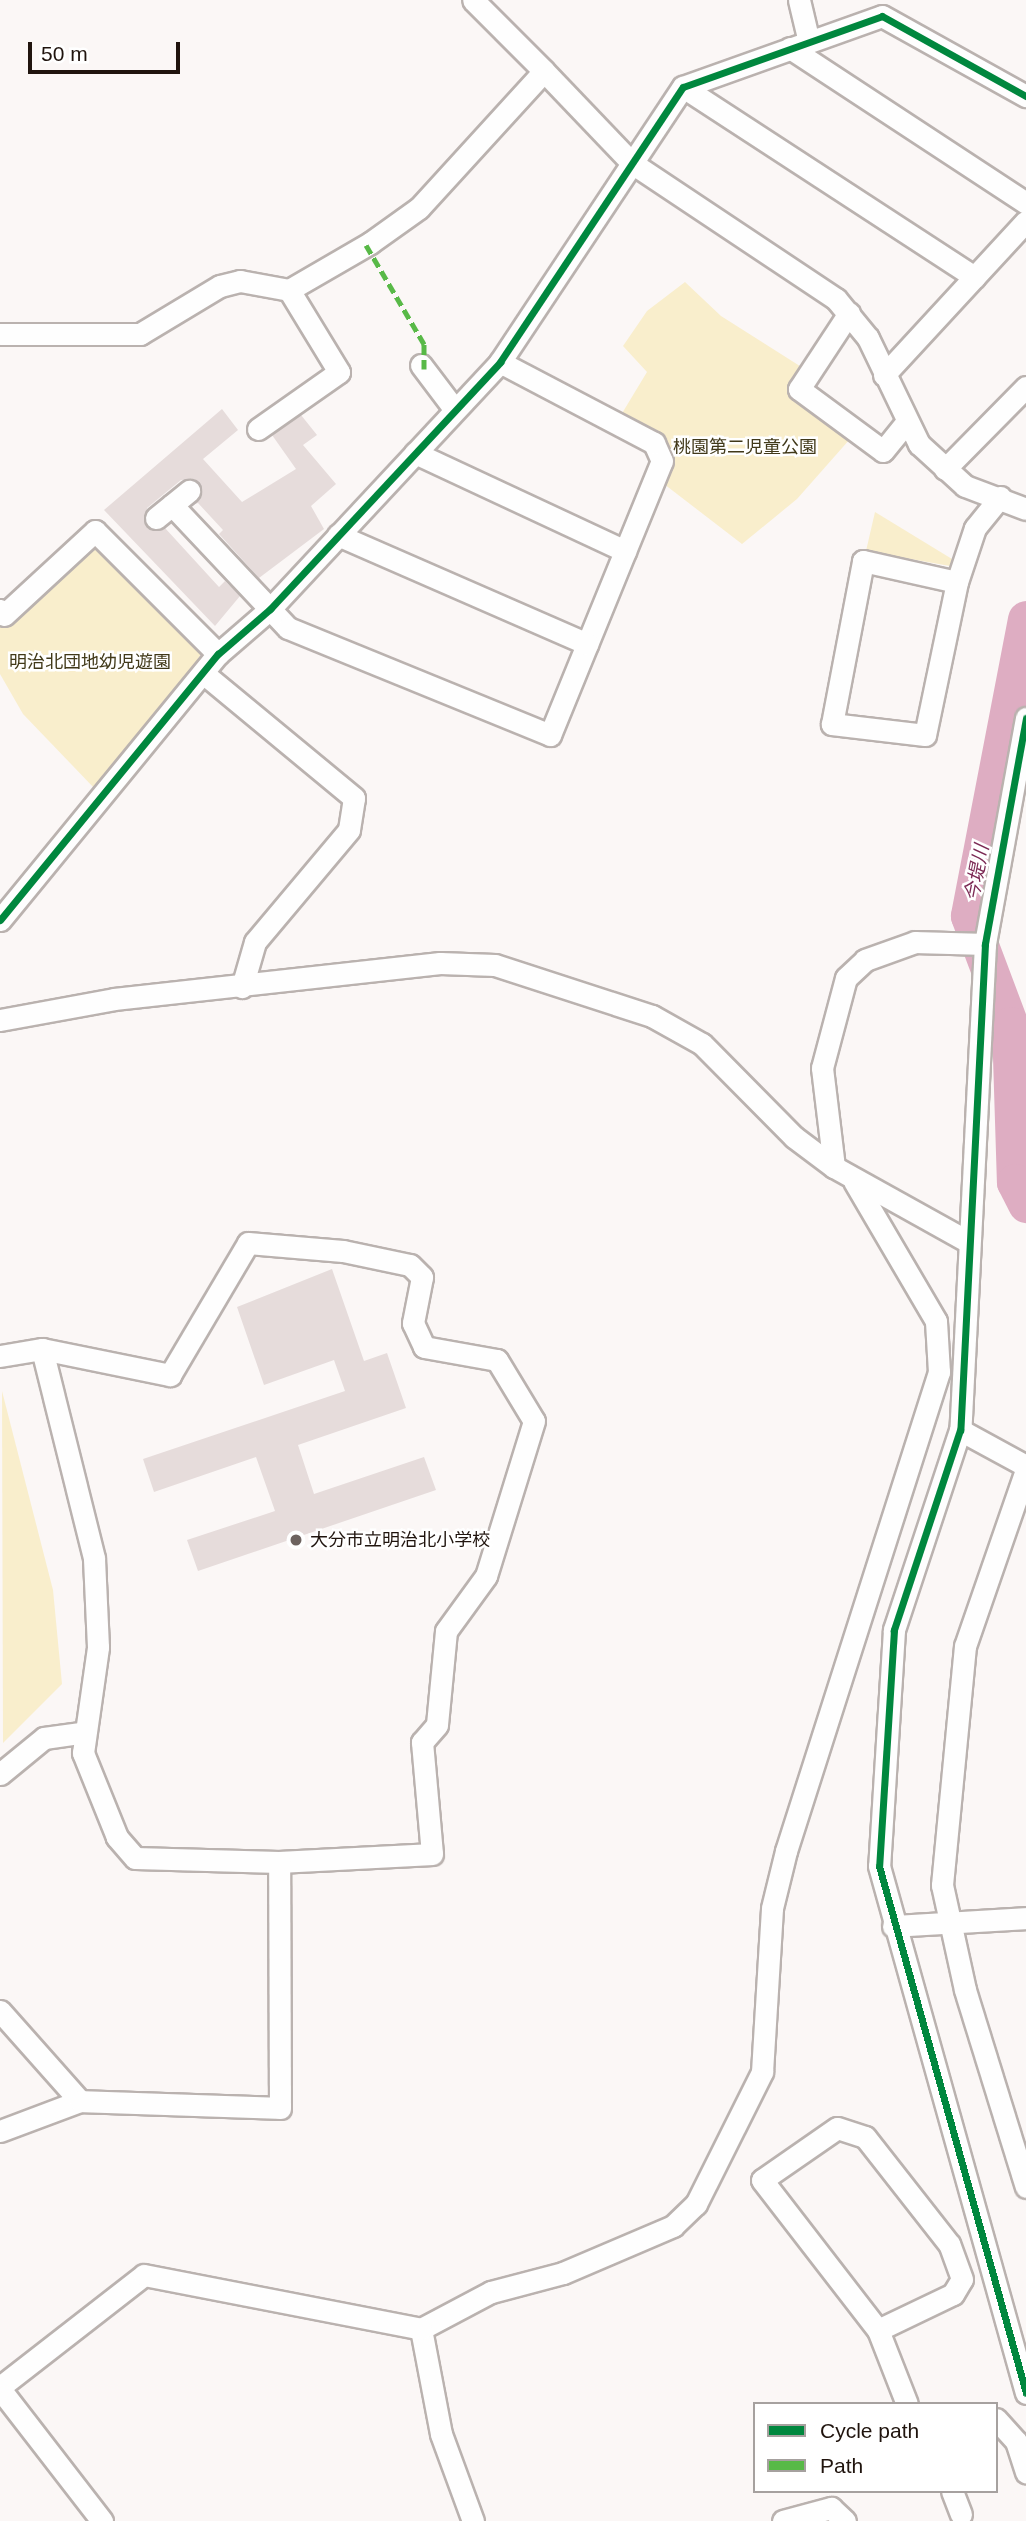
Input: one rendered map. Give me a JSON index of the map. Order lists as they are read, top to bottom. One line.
{"water":["今堤川"],"parks":["桃園第二児童公園","明治北団地幼児遊園"],"places":["大分市立明治北小学校"],"legend":["Cycle path","Path"],"scale_bar":"50 m"}
